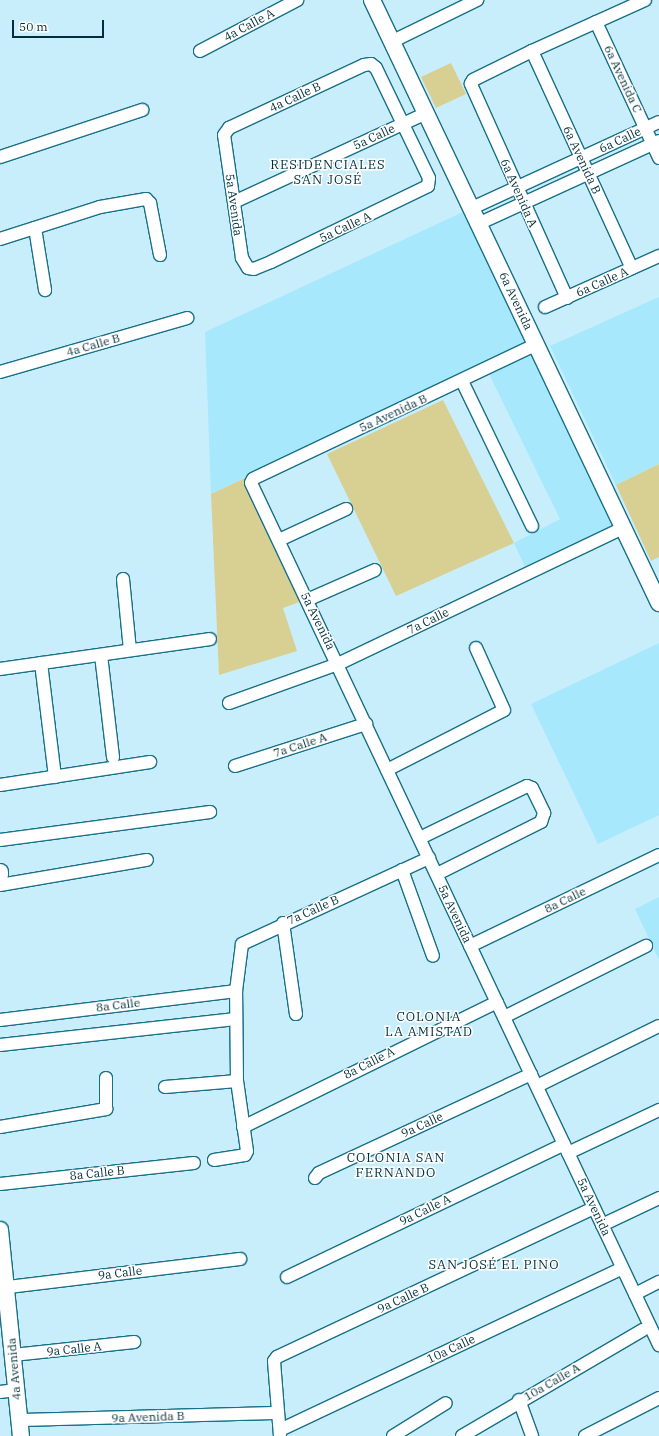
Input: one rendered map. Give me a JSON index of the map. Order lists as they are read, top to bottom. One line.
{"streets":{"street":["4a Calle A","6a Avenida C","4a Calle B","5a Calle","6a Calle","6a Avenida B","6a Avenida A","5a Avenida","5a Calle A","6a Calle A","6a Avenida","5a Avenida B","7a Calle","7a Calle A","8a Calle","7a Calle B","8a Calle A","9a Calle","8a Calle B","9a Calle A","9a Calle B","10a Calle","4a Avenida","10a Calle A","9a Avenida B"]},"crossings":[["6a Avenida C","6a Calle"],["4a Calle B","5a Calle"],["4a Calle B","5a Avenida"],["4a Calle B","5a Calle A"],["5a Calle","5a Avenida"],["5a Calle","5a Calle A"],["5a Calle","6a Avenida"],["6a Calle","6a Avenida B"],["6a Calle","6a Avenida A"],["6a Calle","6a Avenida"],["6a Avenida B","6a Avenida A"],["6a Avenida B","6a Calle A"],["6a Avenida A","6a Calle A"],["5a Avenida","5a Calle A"],["5a Avenida","5a Avenida B"],["5a Avenida","7a Calle"],["5a Avenida","7a Calle A"],["5a Avenida","8a Calle"],["5a Avenida","7a Calle B"],["5a Avenida","8a Calle A"],["5a Avenida","9a Calle"],["5a Avenida","9a Calle A"],["5a Avenida","9a Calle B"],["5a Avenida","10a Calle"],["6a Avenida","5a Avenida B"],["6a Avenida","7a Calle"],["8a Calle","7a Calle B"],["9a Calle","4a Avenida"],["9a Calle A","4a Avenida"],["9a Calle B","9a Avenida B"],["4a Avenida","9a Avenida B"]],"districts":["RESIDENCIALES SAN JOSÉ","COLONIA LA AMISTAD","COLONIA SAN FERNANDO","SAN JOSÉ EL PINO"],"scale_bar":"50 m"}
